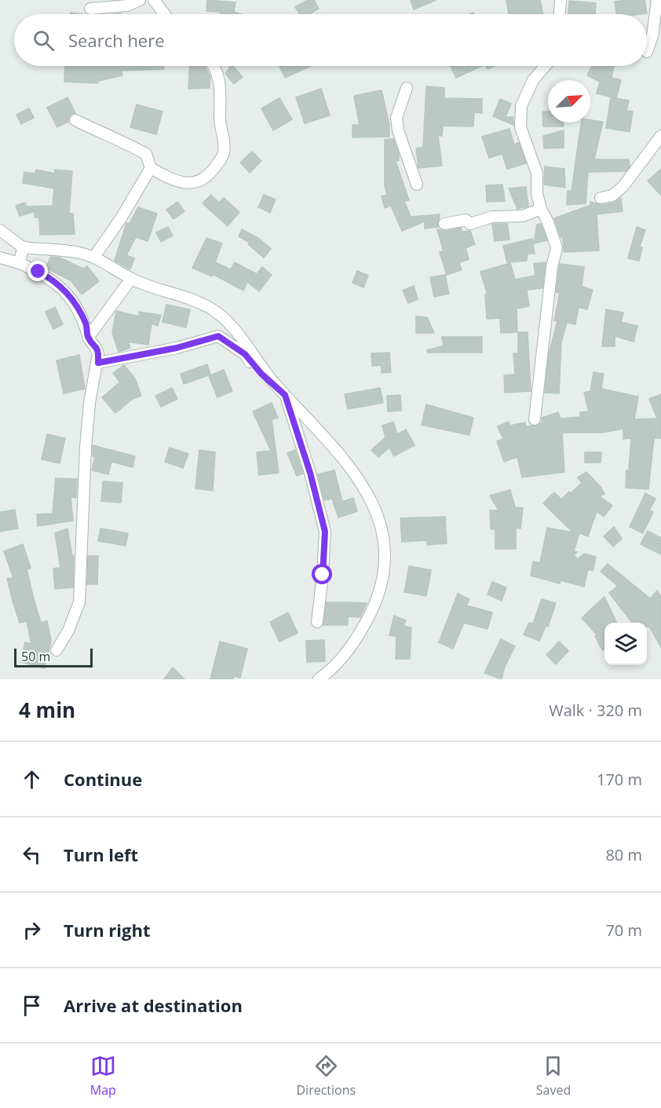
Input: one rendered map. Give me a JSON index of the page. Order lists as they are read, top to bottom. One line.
{"scale_bar":"50 m","north":"top right","page":{"search":"Search here","scale":"50 m","heading":["4 min","Walk · 320 m"],"list":[["Continue","170 m"],["Turn left","80 m"],["Turn right","70 m"],"Arrive at destination"],"nav":["Map","Directions","Saved"]}}
